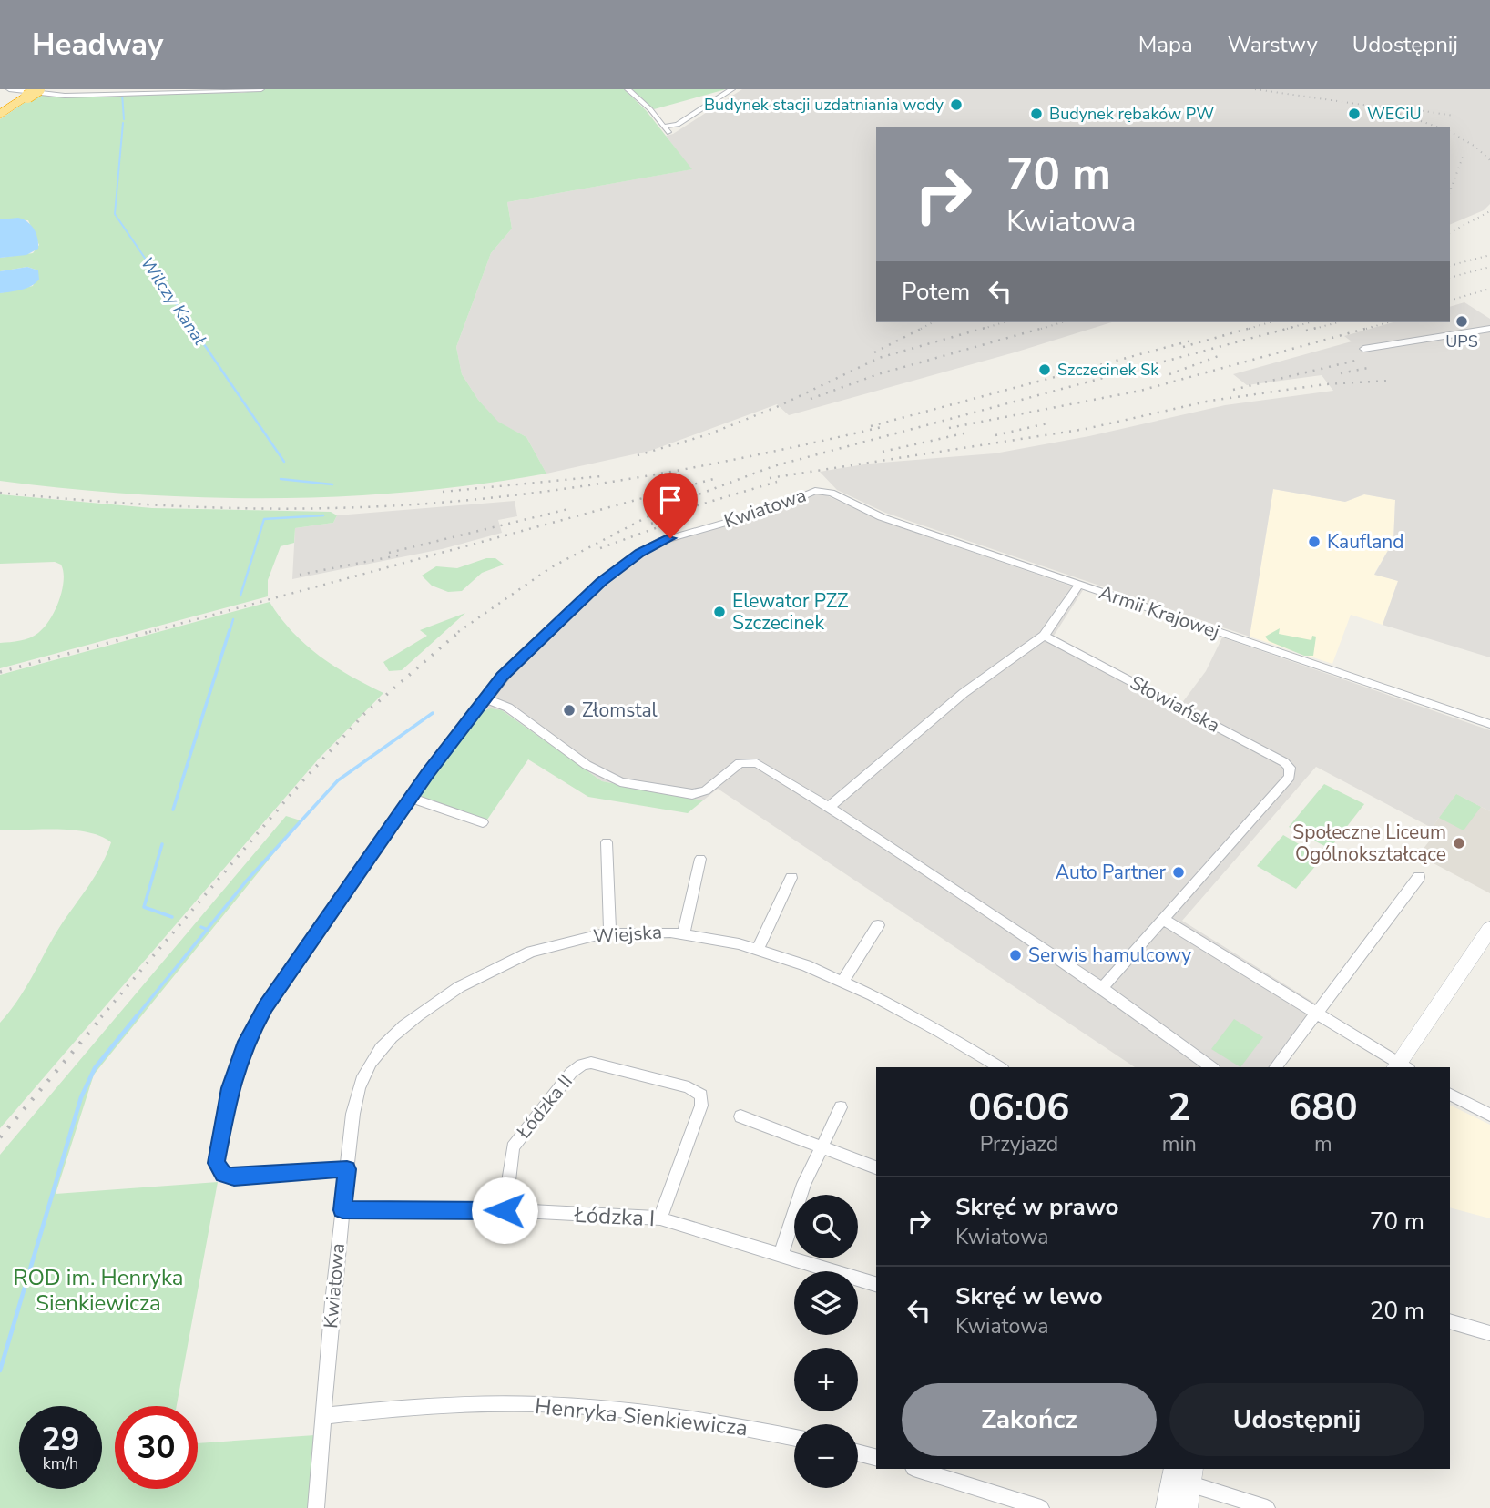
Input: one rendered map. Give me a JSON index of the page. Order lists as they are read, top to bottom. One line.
{"streets":{"street":["Kwiatowa","Armii Krajowej","Słowiańska","Wiejska","Łódzka II","Łódzka I","Henryka Sienkiewicza"]},"crossings":[["Kwiatowa","Armii Krajowej"],["Kwiatowa","Wiejska"],["Kwiatowa","Łódzka I"],["Kwiatowa","Henryka Sienkiewicza"],["Łódzka II","Łódzka I"]],"water":["Wilczy Kanał"],"parks":["ROD im. Henryka Sienkiewicza"],"places":["Budynek stacji uzdatniania wody","Budynek rębaków PW","WECiU","UPS","Szczecinek Sk","Kaufland","Elewator PZZ Szczecinek","Złomstal","Społeczne Liceum Ogólnokształcące","Auto Partner","Serwis hamulcowy"],"page":{"header":"Headway","nav":["Mapa","Warstwy","Udostępnij"],"turn":["70 m","Kwiatowa"],"then":"Potem","eta":["06:06","Przyjazd","2","min","680","m"],"list":[{"name":"Skręć w prawo","note":"Kwiatowa","value":"70 m"},{"name":"Skręć w lewo","note":"Kwiatowa","value":"20 m"}],"map_buttons":["+","−"],"buttons":["Zakończ","Udostępnij"],"speed":"29 km/h","limit":"30"}}
